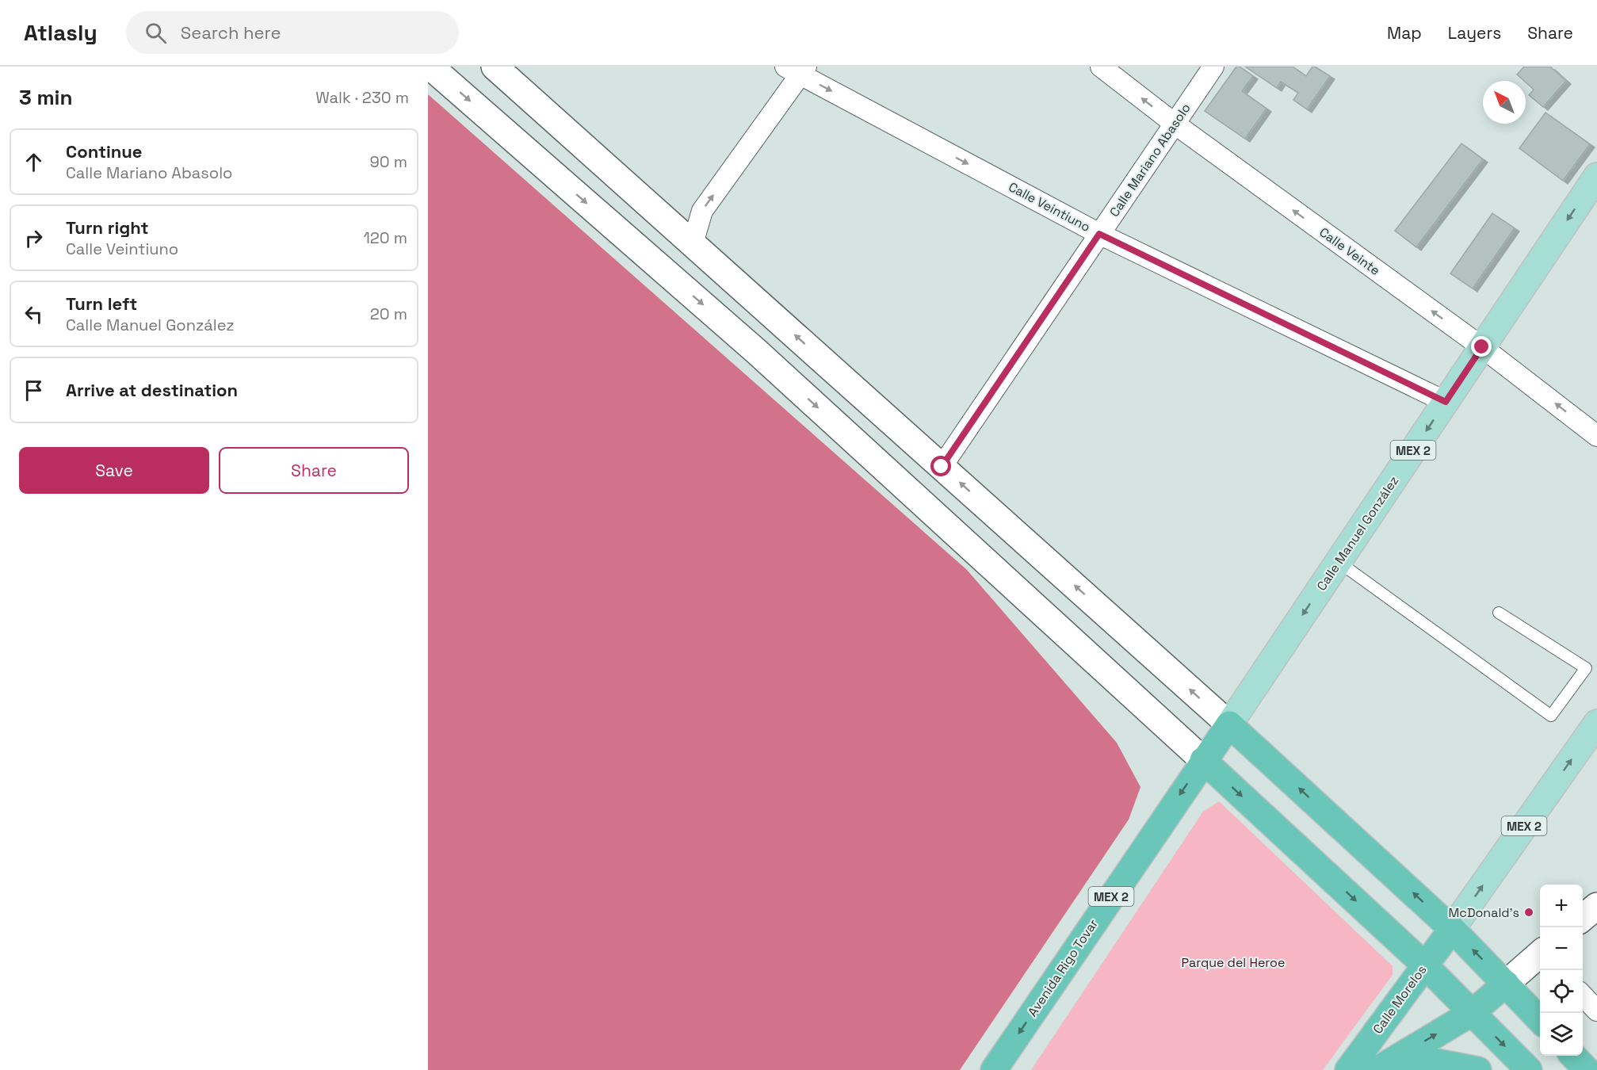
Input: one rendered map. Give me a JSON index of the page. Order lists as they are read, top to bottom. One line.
{"streets":{"highway":["MEX 2","Avenida Rigo Tovar","Calle Morelos"],"main road":["Calle Manuel González"],"street":["Calle Mariano Abasolo","Calle Veintiuno","Calle Veinte"]},"crossings":[["Calle Mariano Abasolo","Calle Veintiuno"],["Calle Mariano Abasolo","Calle Veinte"],["Calle Veintiuno","Calle Manuel González"],["Calle Veinte","Calle Manuel González"],["MEX 2","Calle Morelos"],["Calle Manuel González","Avenida Rigo Tovar"]],"one_way":["Calle Veintiuno","Calle Veinte","Calle Manuel González","Avenida Rigo Tovar"],"parks":["Parque del Heroe"],"places":["McDonald's"],"north":"top left","page":{"header":"Atlasly","search":"Search here","nav":["Map","Layers","Share"],"heading":["3 min","Walk · 230 m"],"list":[["Continue","Calle Mariano Abasolo","90 m"],["Turn right","Calle Veintiuno","120 m"],["Turn left","Calle Manuel González","20 m"],"Arrive at destination"],"buttons":["Save","Share"],"map_buttons":["+","−"]}}
